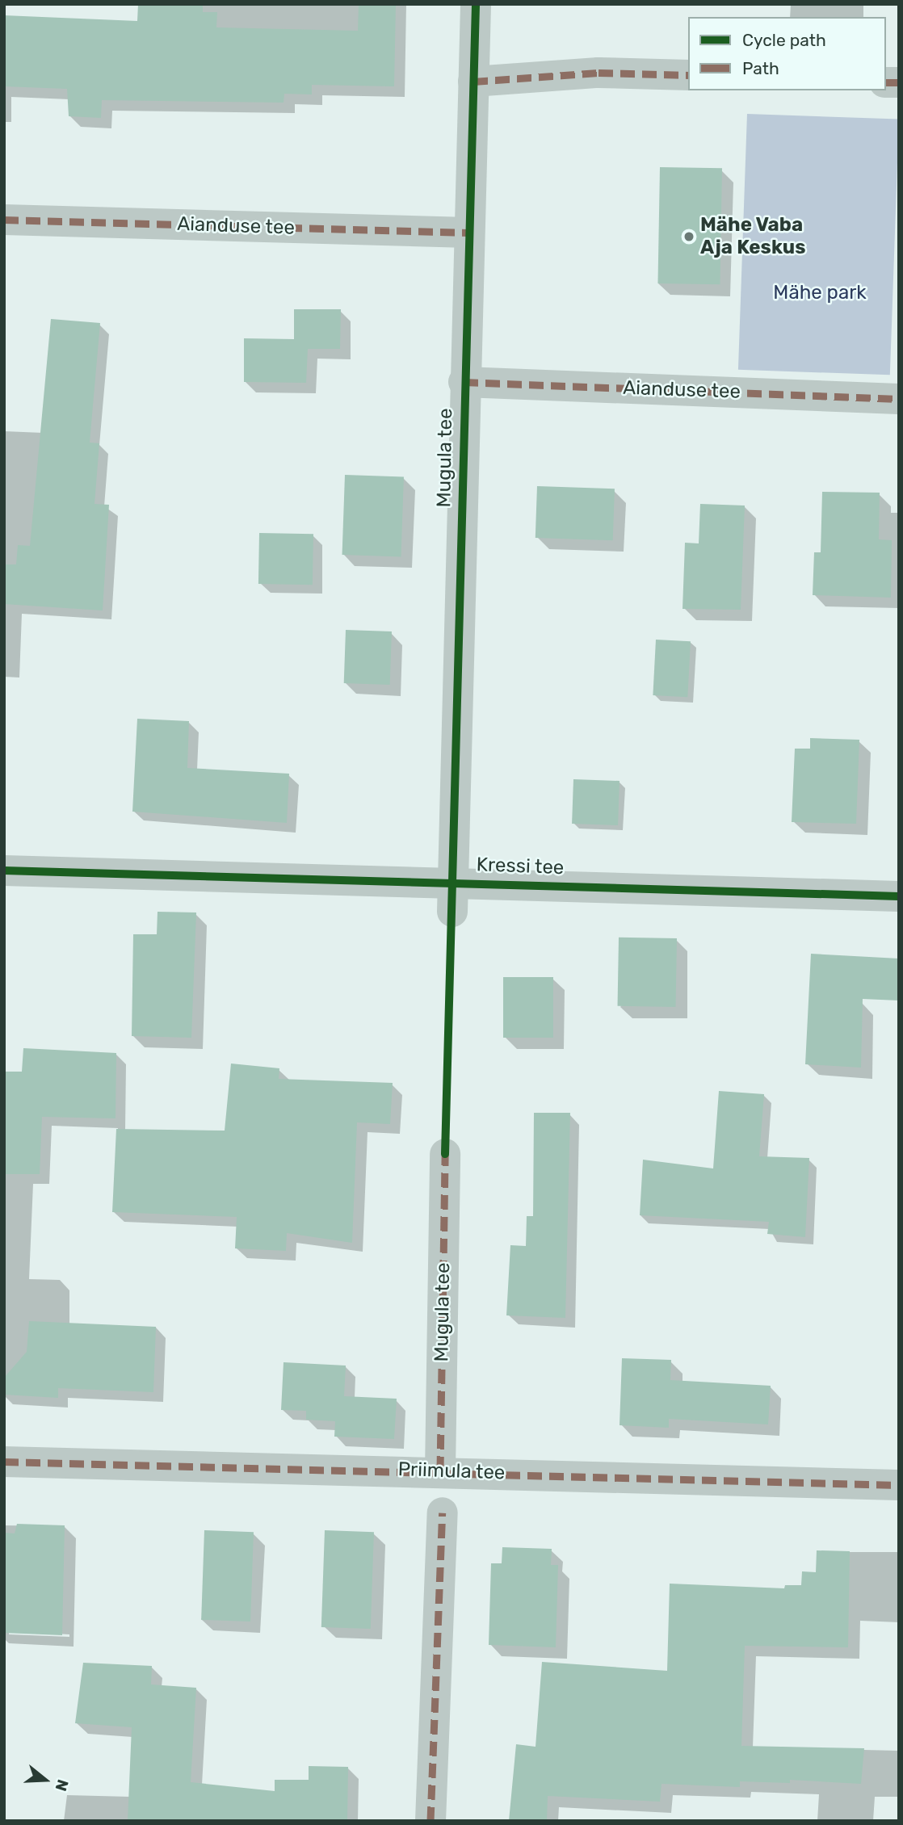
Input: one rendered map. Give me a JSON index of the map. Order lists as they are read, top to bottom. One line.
{"streets":{"street":["Aianduse tee","Mugula tee","Kressi tee","Priimula tee"]},"crossings":[["Aianduse tee","Mugula tee"],["Mugula tee","Kressi tee"],["Mugula tee","Priimula tee"]],"parks":["Mähe park"],"places":["Mähe Vaba Aja Keskus"],"legend":["Cycle path","Path"],"north":"right"}
